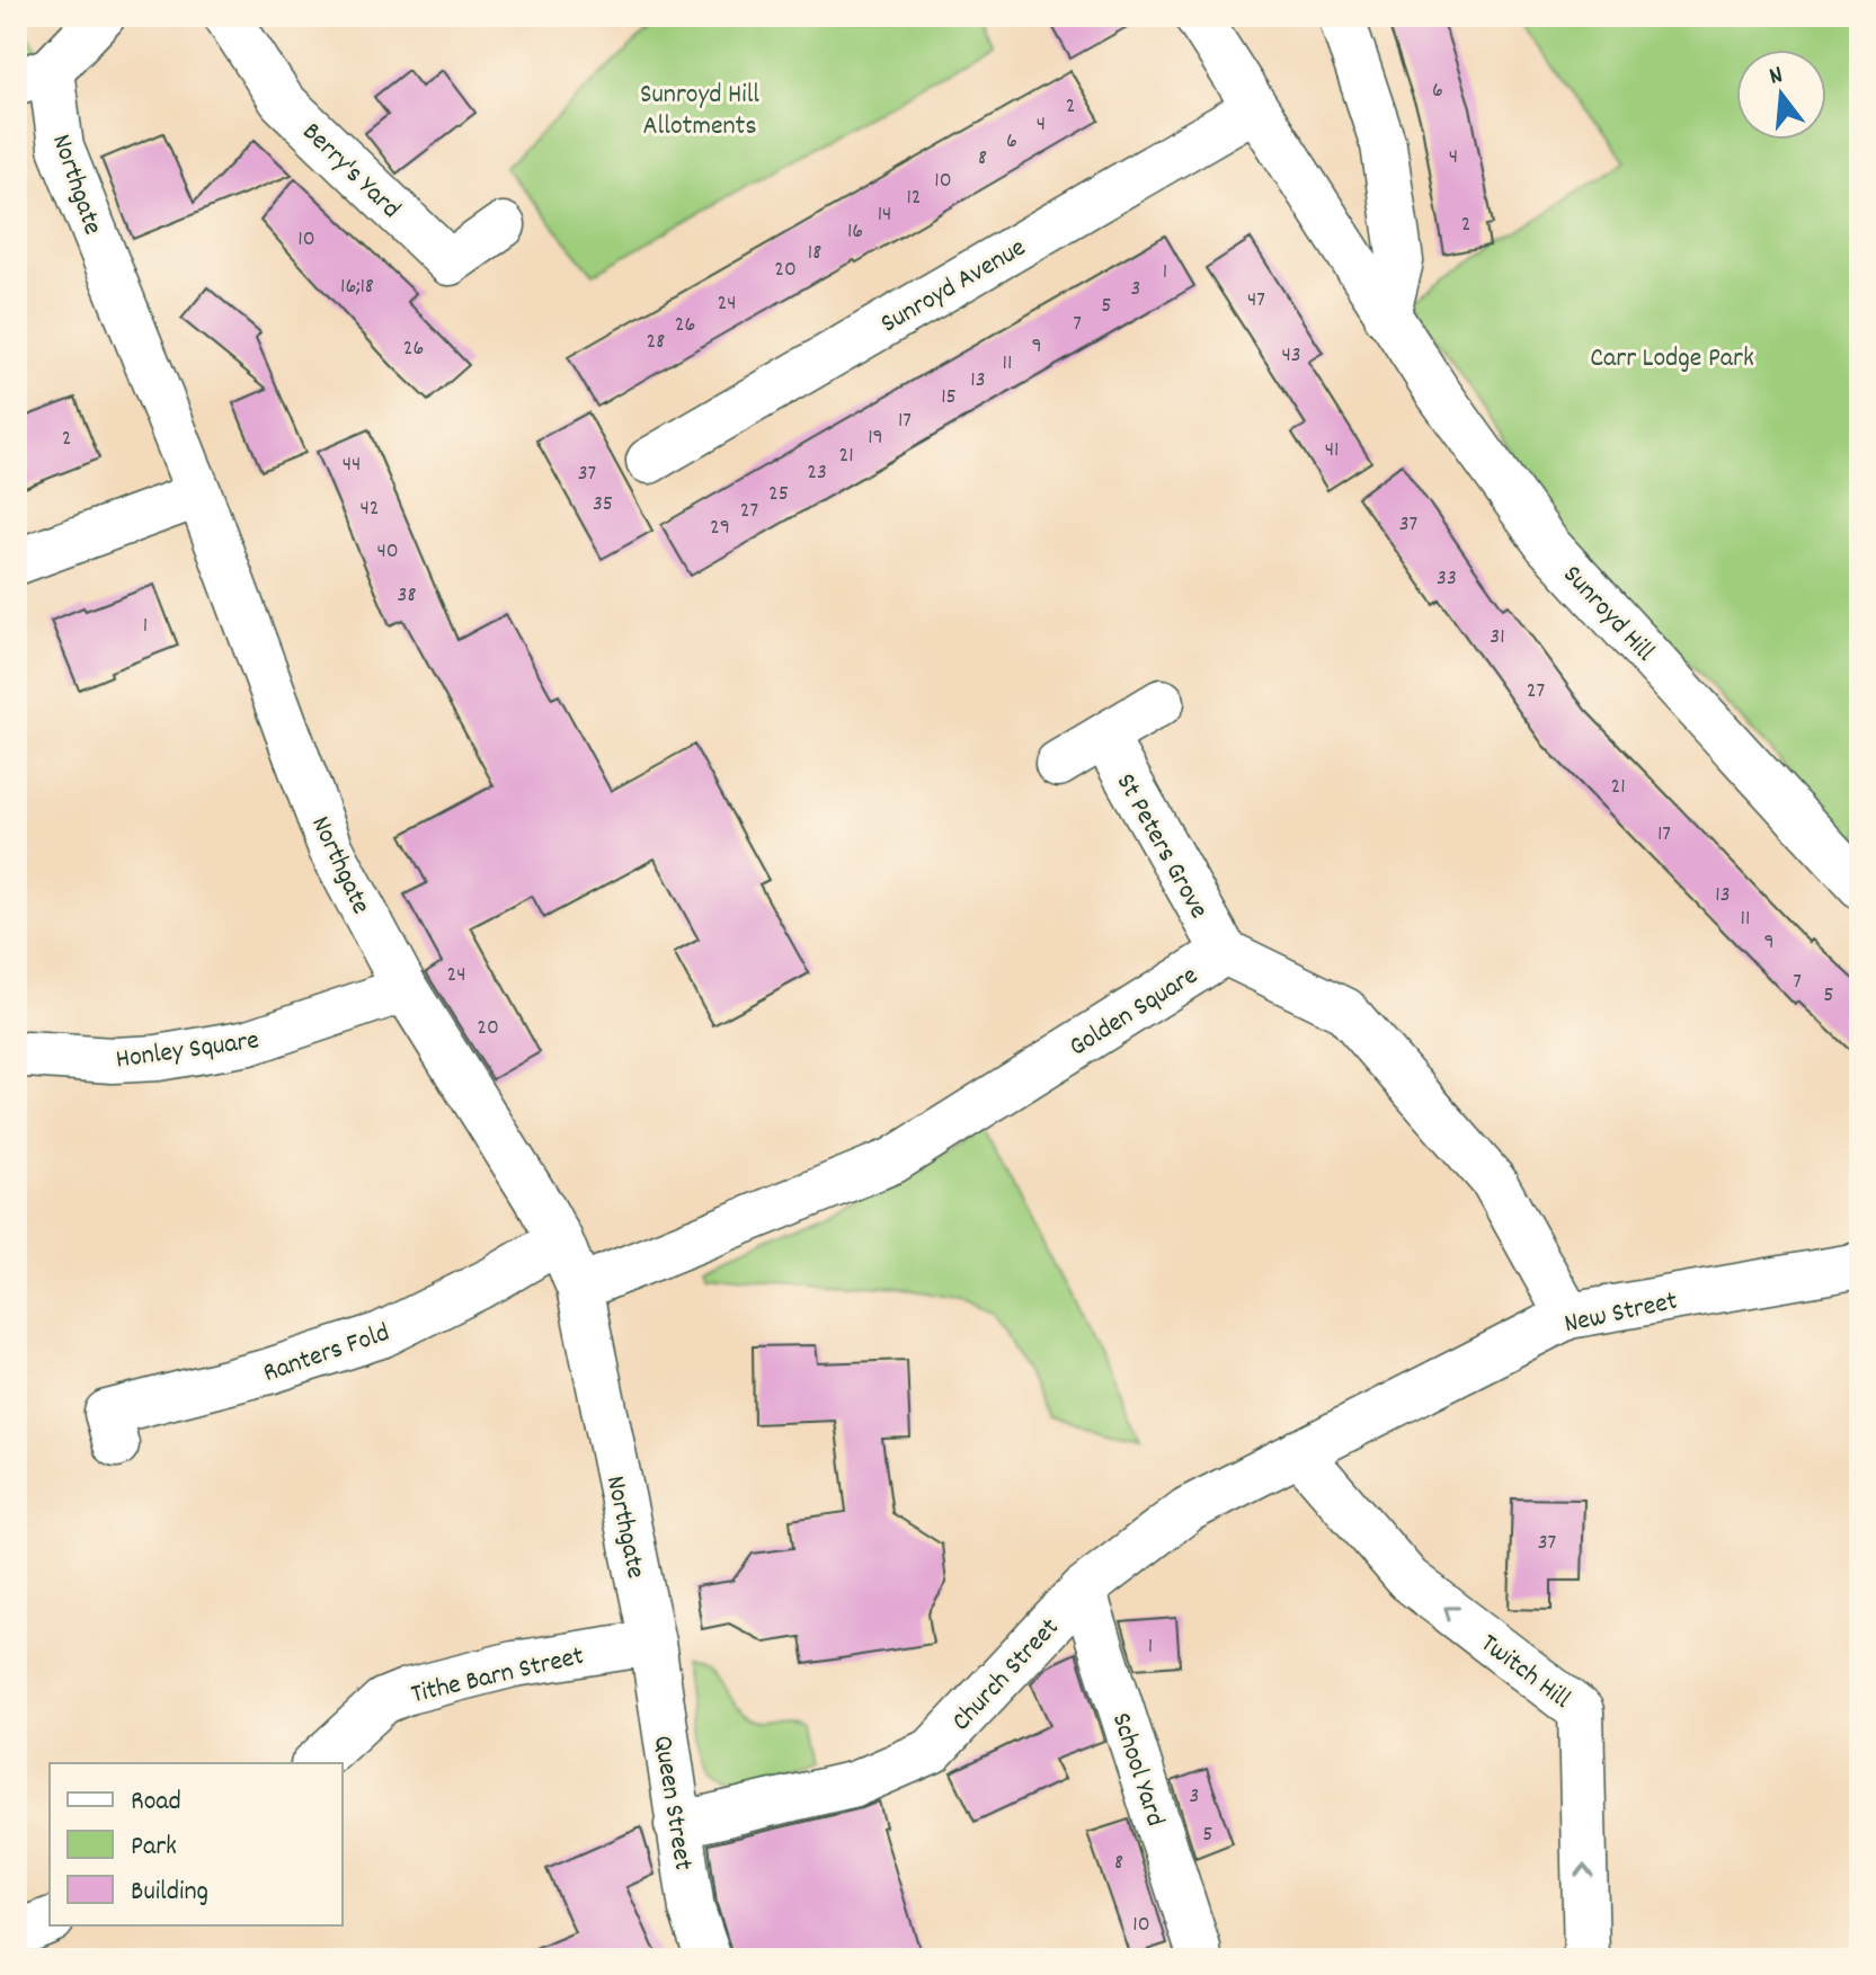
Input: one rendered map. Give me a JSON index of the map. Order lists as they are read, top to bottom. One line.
{"streets":{"street":["Berry's Yard","Northgate","Sunroyd Avenue","Sunroyd Hill","St Peters Grove","Golden Square","Honley Square","New Street","Ranters Fold","Twitch Hill","Tithe Barn Street","Church Street","School Yard","Queen Street"]},"crossings":[["Northgate","Golden Square"],["Northgate","Honley Square"],["Northgate","Ranters Fold"],["Northgate","Tithe Barn Street"],["Northgate","Queen Street"],["Sunroyd Avenue","Sunroyd Hill"],["St Peters Grove","Golden Square"],["Golden Square","New Street"],["New Street","Twitch Hill"],["New Street","Church Street"],["Twitch Hill","Church Street"],["Tithe Barn Street","Queen Street"],["Church Street","School Yard"],["Church Street","Queen Street"]],"one_way":["Twitch Hill"],"parks":["Sunroyd Hill Allotments","Carr Lodge Park"],"house_numbers":["6","2","4","6","4","8","10","12","14","2","16","10","18","20","1","16;18","3","47","24","5","7","26","28","9","26","43","11","13","15","17","19","2","41","21","44","23","37","25","35","42","27","37","29","40","33","38","1","31","27","21","17","13","11","9","24","7","5","20","37","1","3","5","8","10"],"legend":["Road","Park","Building"],"north":"top"}
